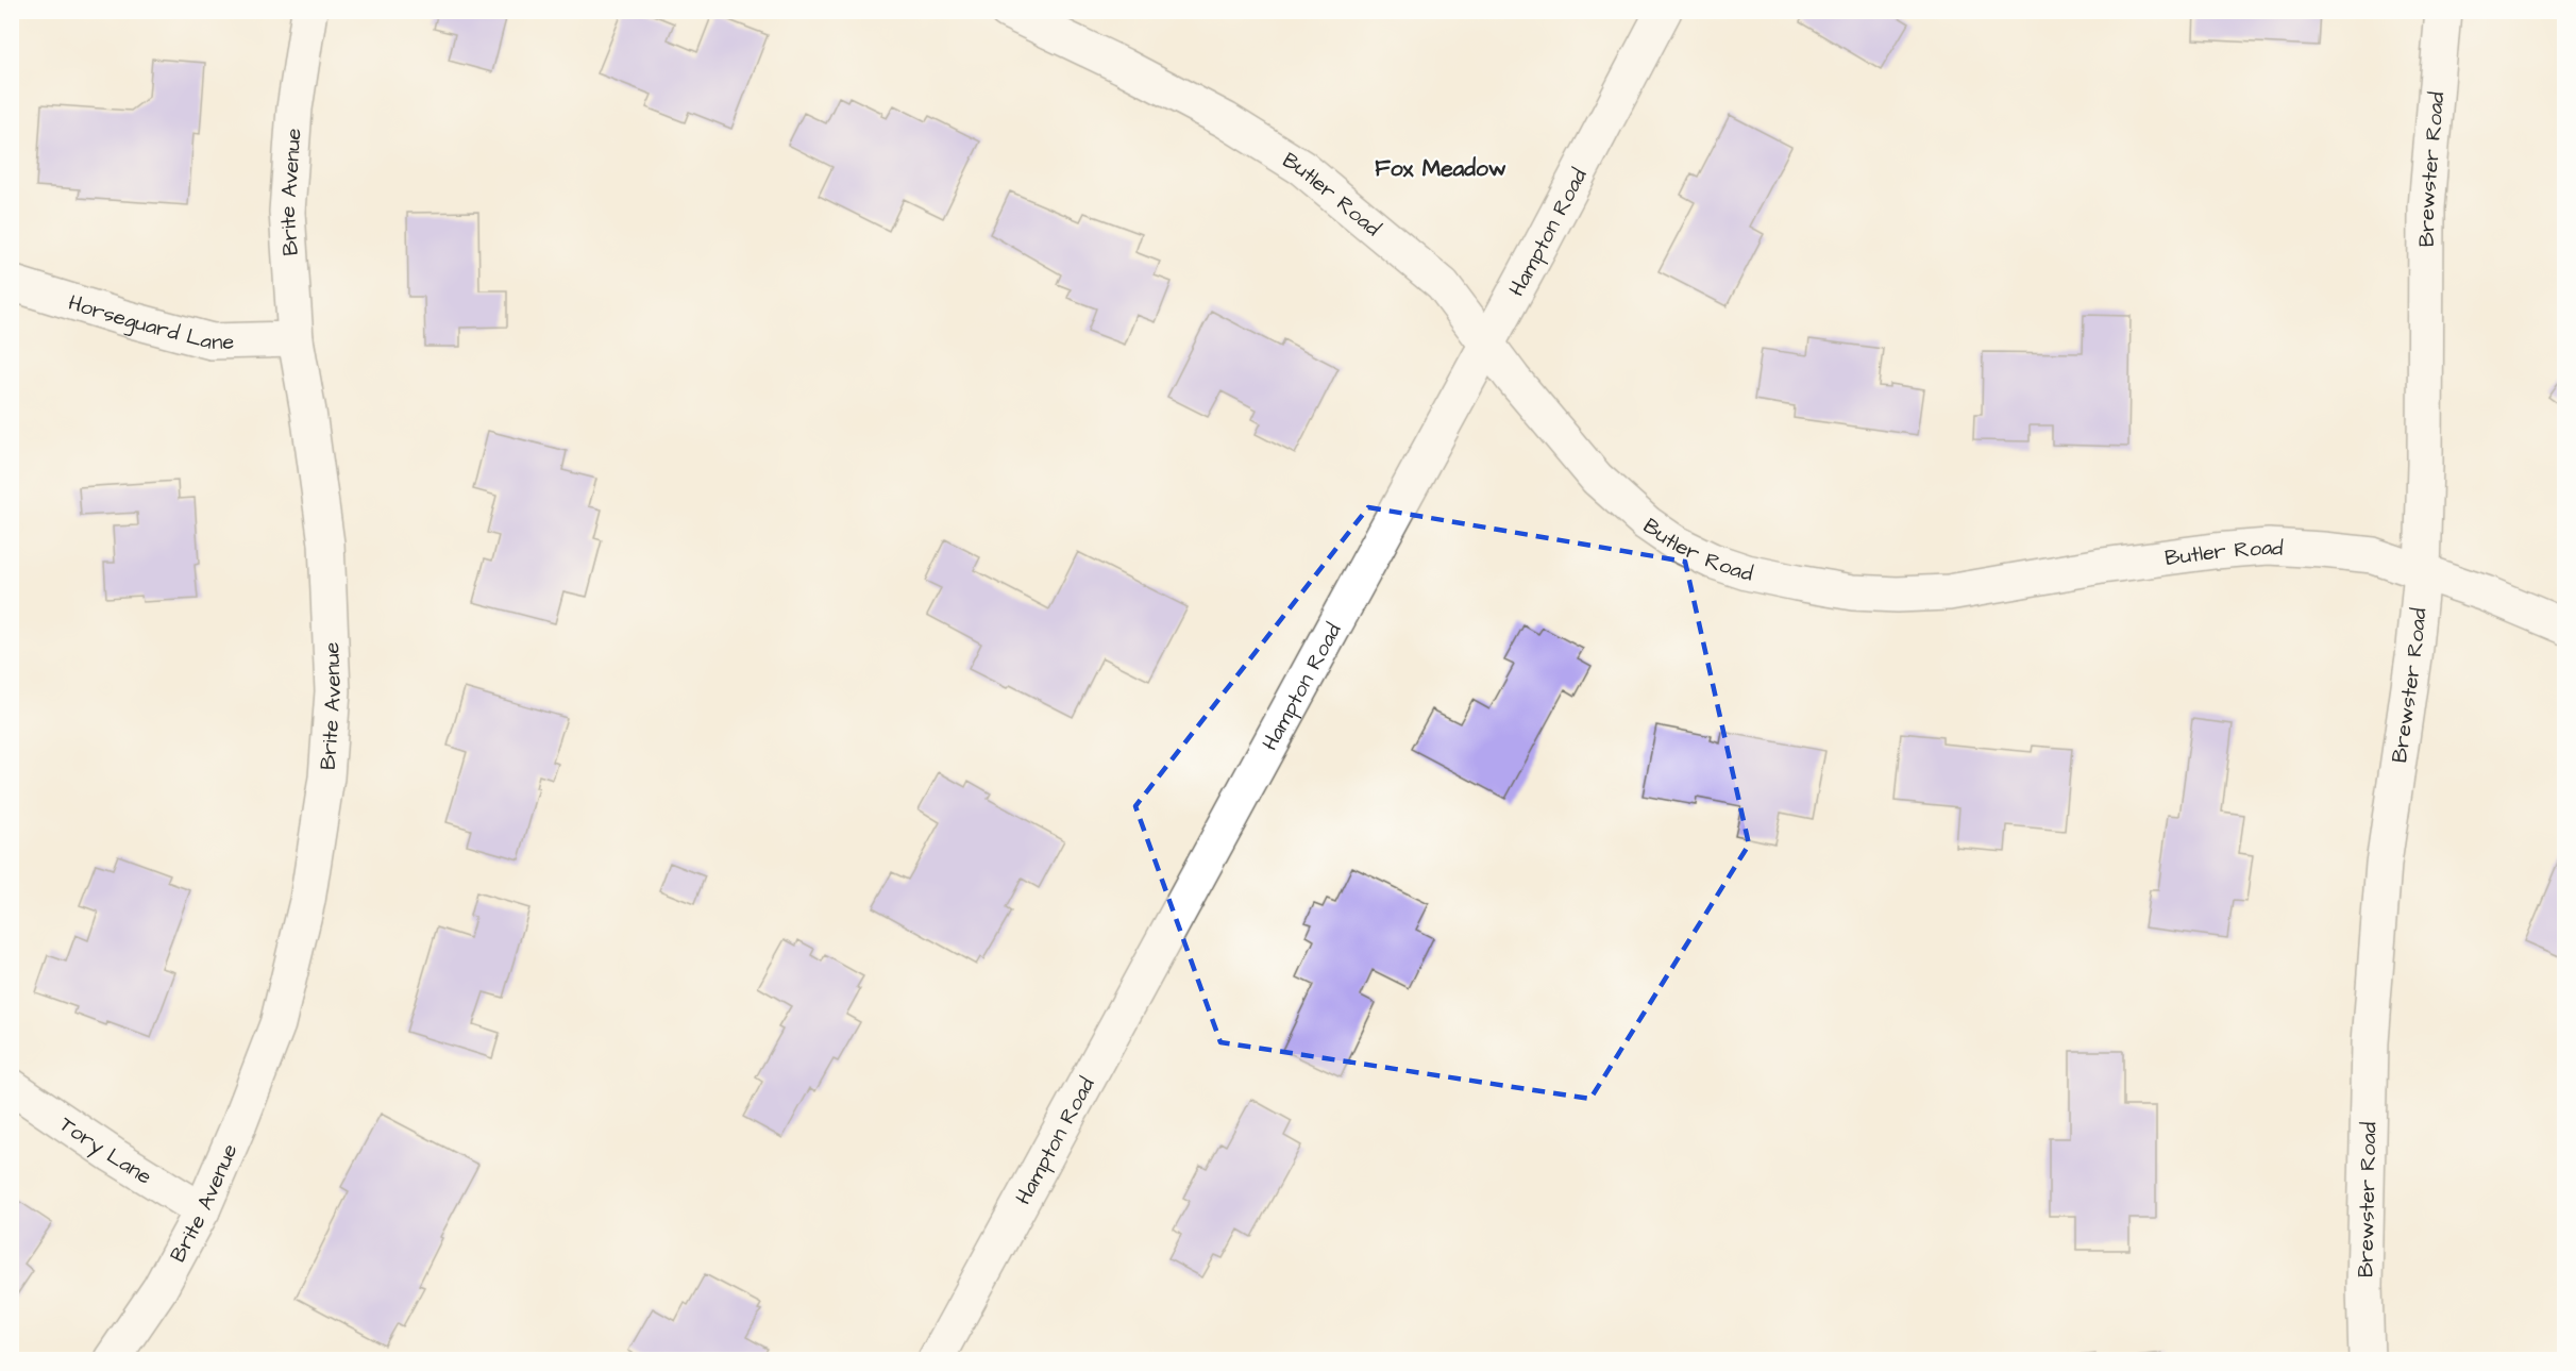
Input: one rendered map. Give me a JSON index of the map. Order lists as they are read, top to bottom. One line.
{"streets":{"street":["Brewster Road","Brite Avenue","Butler Road","Hampton Road","Horseguard Lane","Tory Lane"]},"crossings":[["Brewster Road","Butler Road"],["Brite Avenue","Horseguard Lane"],["Brite Avenue","Tory Lane"],["Butler Road","Hampton Road"]],"districts":["Fox Meadow"]}
